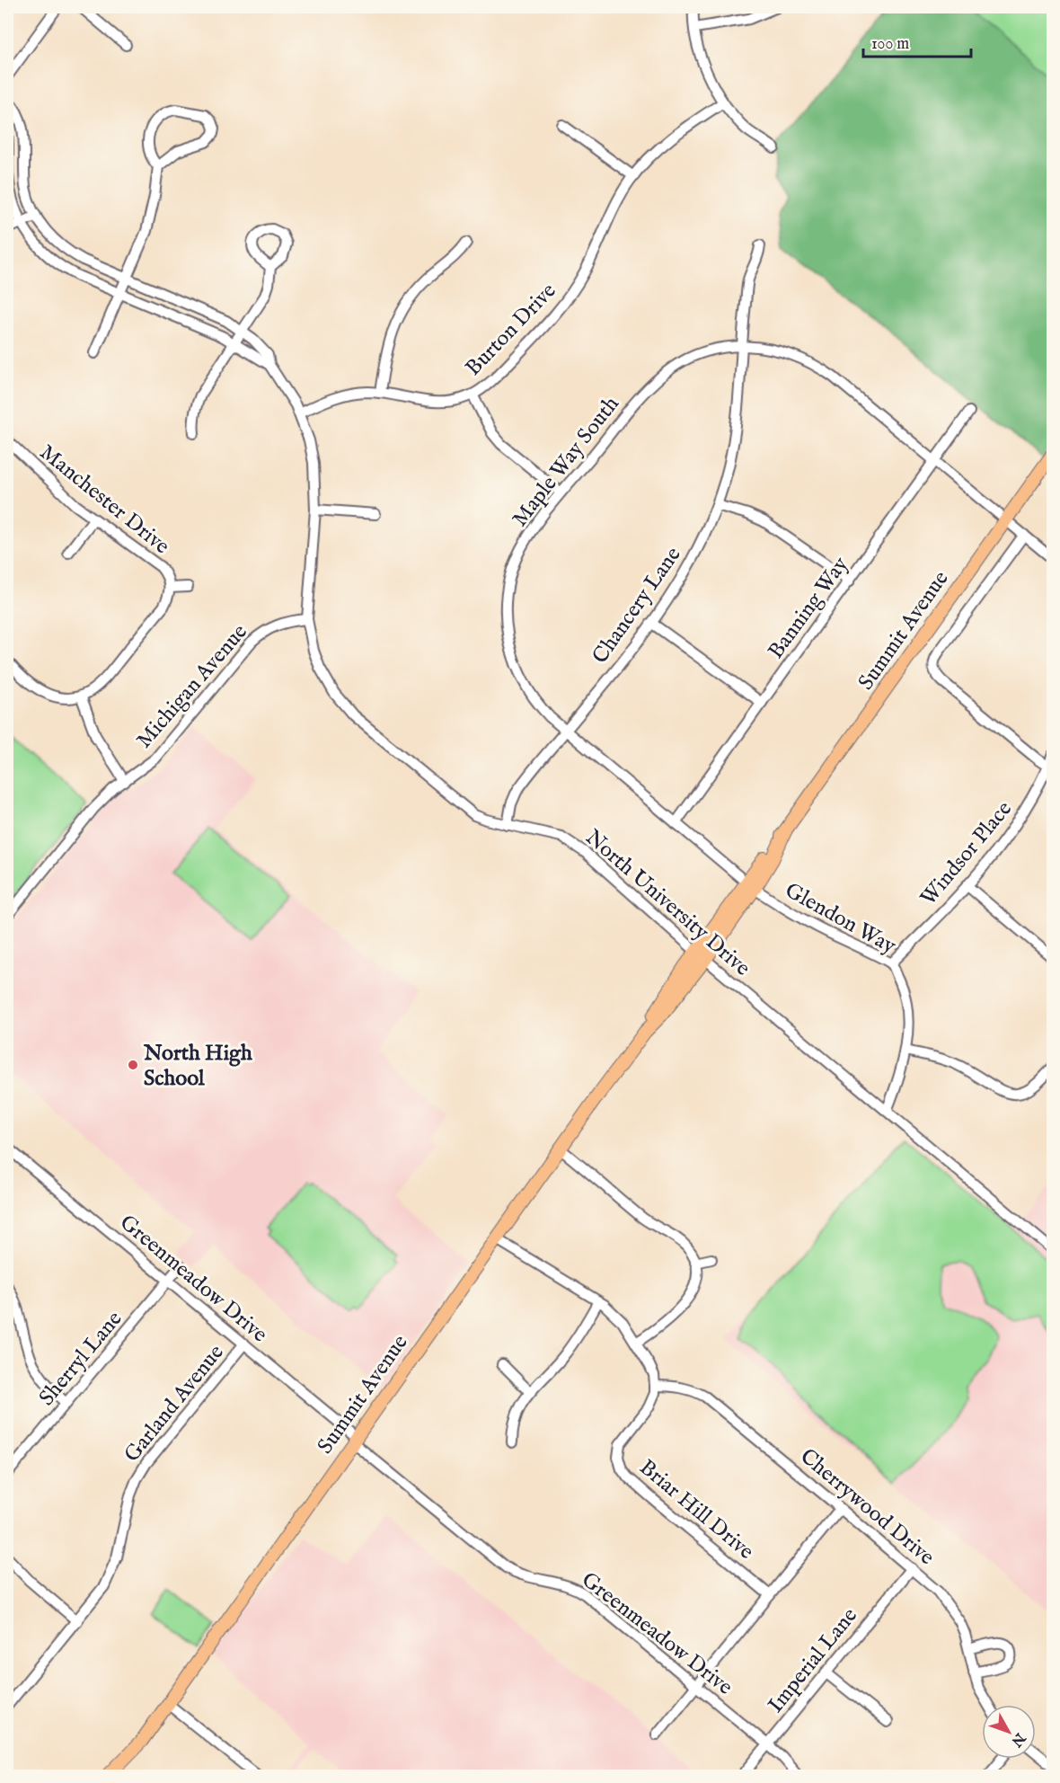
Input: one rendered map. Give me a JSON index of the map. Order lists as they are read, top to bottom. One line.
{"streets":{"main road":["Summit Avenue"],"street":["Burton Drive","Maple Way South","Manchester Drive","Chancery Lane","Banning Way","Michigan Avenue","Windsor Place","North University Drive","Glendon Way","Greenmeadow Drive","Sherryl Lane","Garland Avenue","Cherrywood Drive","Briar Hill Drive","Imperial Lane"]},"crossings":[["Burton Drive","North University Drive"],["Maple Way South","Chancery Lane"],["Maple Way South","Banning Way"],["Maple Way South","Summit Avenue"],["Maple Way South","Glendon Way"],["Chancery Lane","North University Drive"],["Summit Avenue","North University Drive"],["Summit Avenue","Glendon Way"],["Summit Avenue","Greenmeadow Drive"],["Michigan Avenue","North University Drive"],["Windsor Place","Glendon Way"],["North University Drive","Glendon Way"],["Greenmeadow Drive","Sherryl Lane"],["Greenmeadow Drive","Garland Avenue"],["Greenmeadow Drive","Imperial Lane"],["Cherrywood Drive","Briar Hill Drive"],["Cherrywood Drive","Imperial Lane"]],"places":["North High School"],"scale_bar":"100 m","north":"bottom right"}
